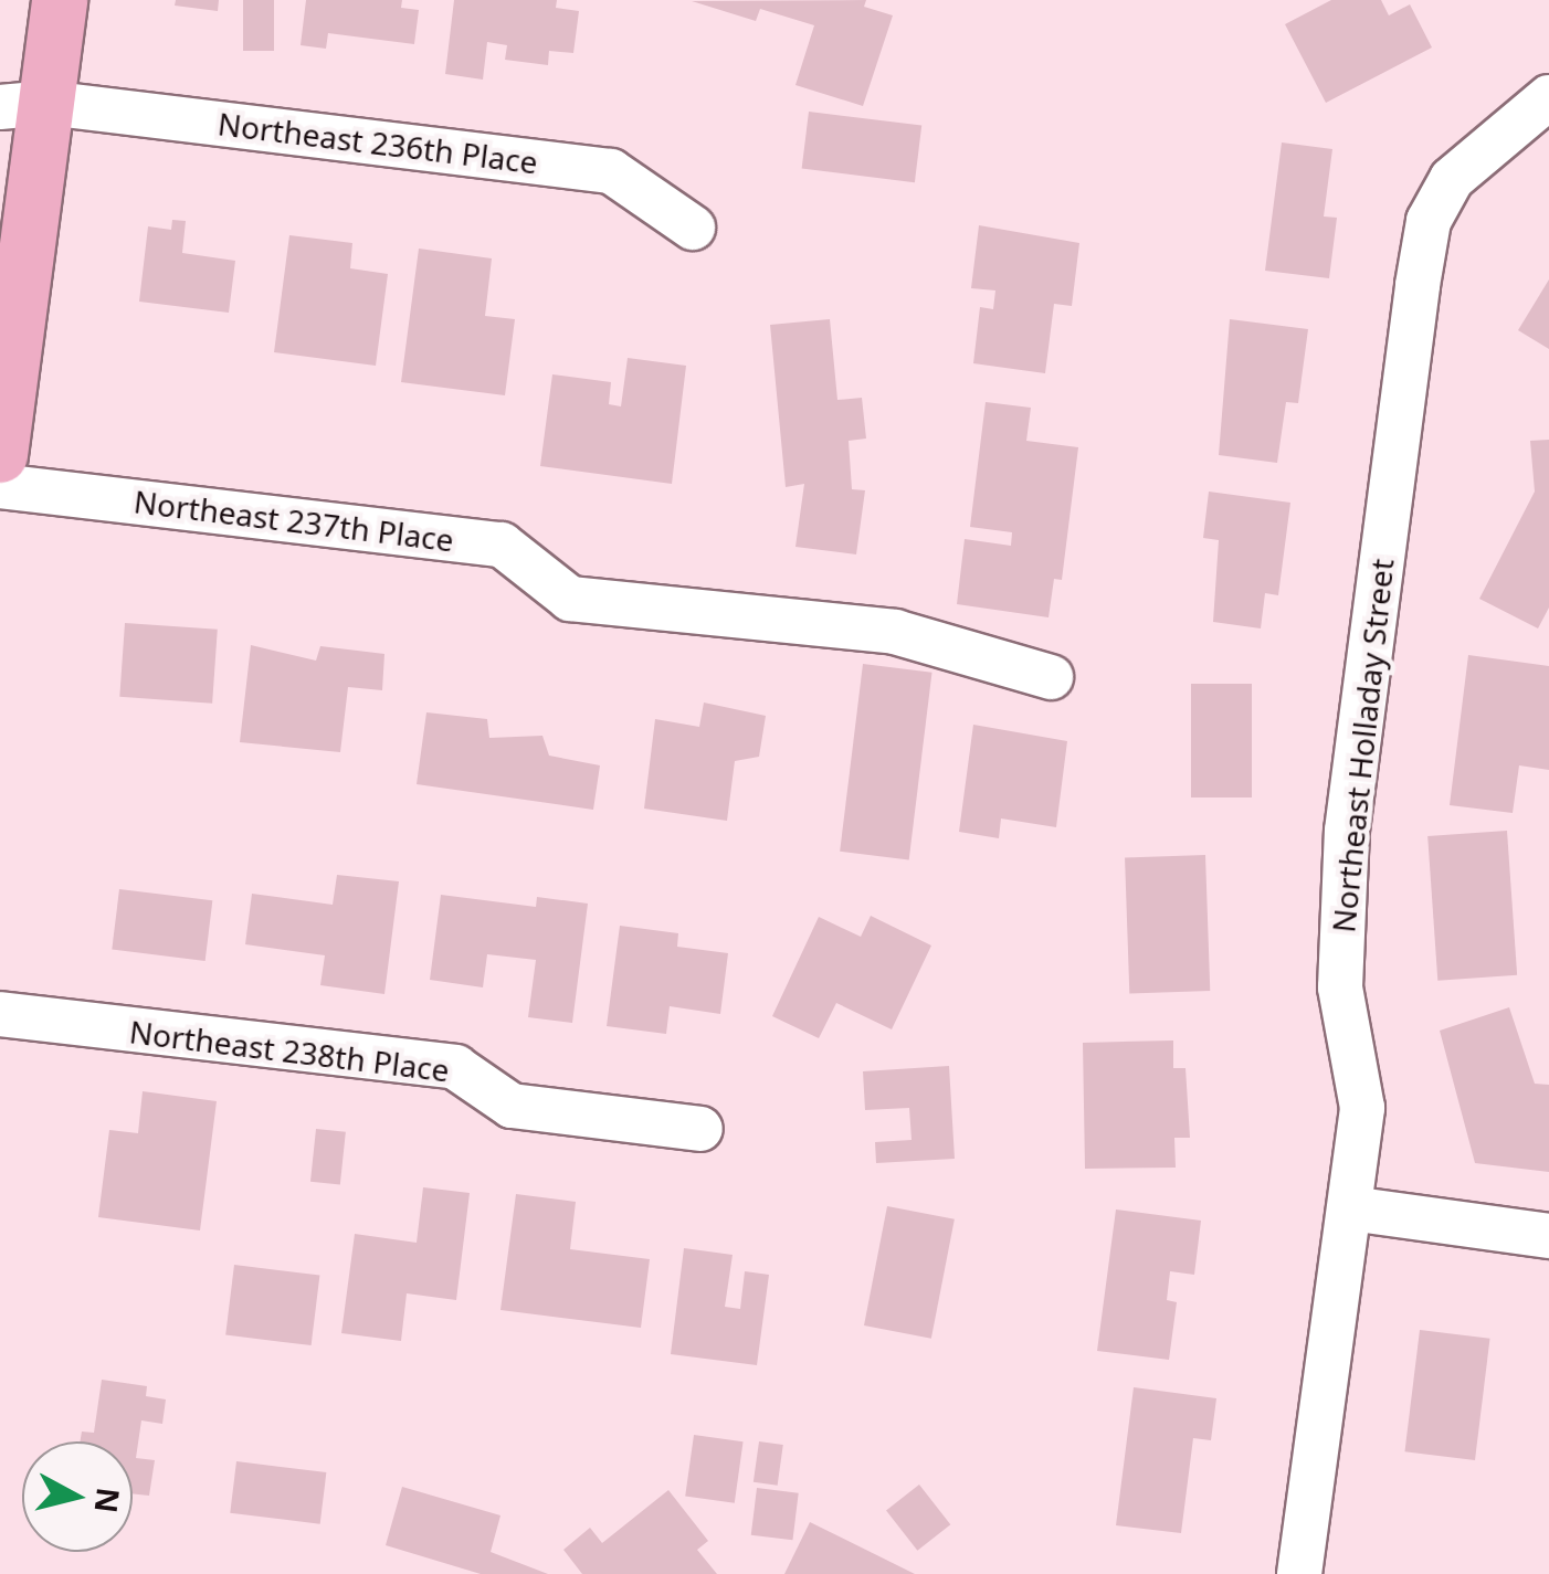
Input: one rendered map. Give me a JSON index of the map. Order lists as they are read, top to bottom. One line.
{"streets":{"street":["Northeast 236th Place","Northeast 237th Place","Northeast Holladay Street","Northeast 238th Place"]},"north":"right"}
